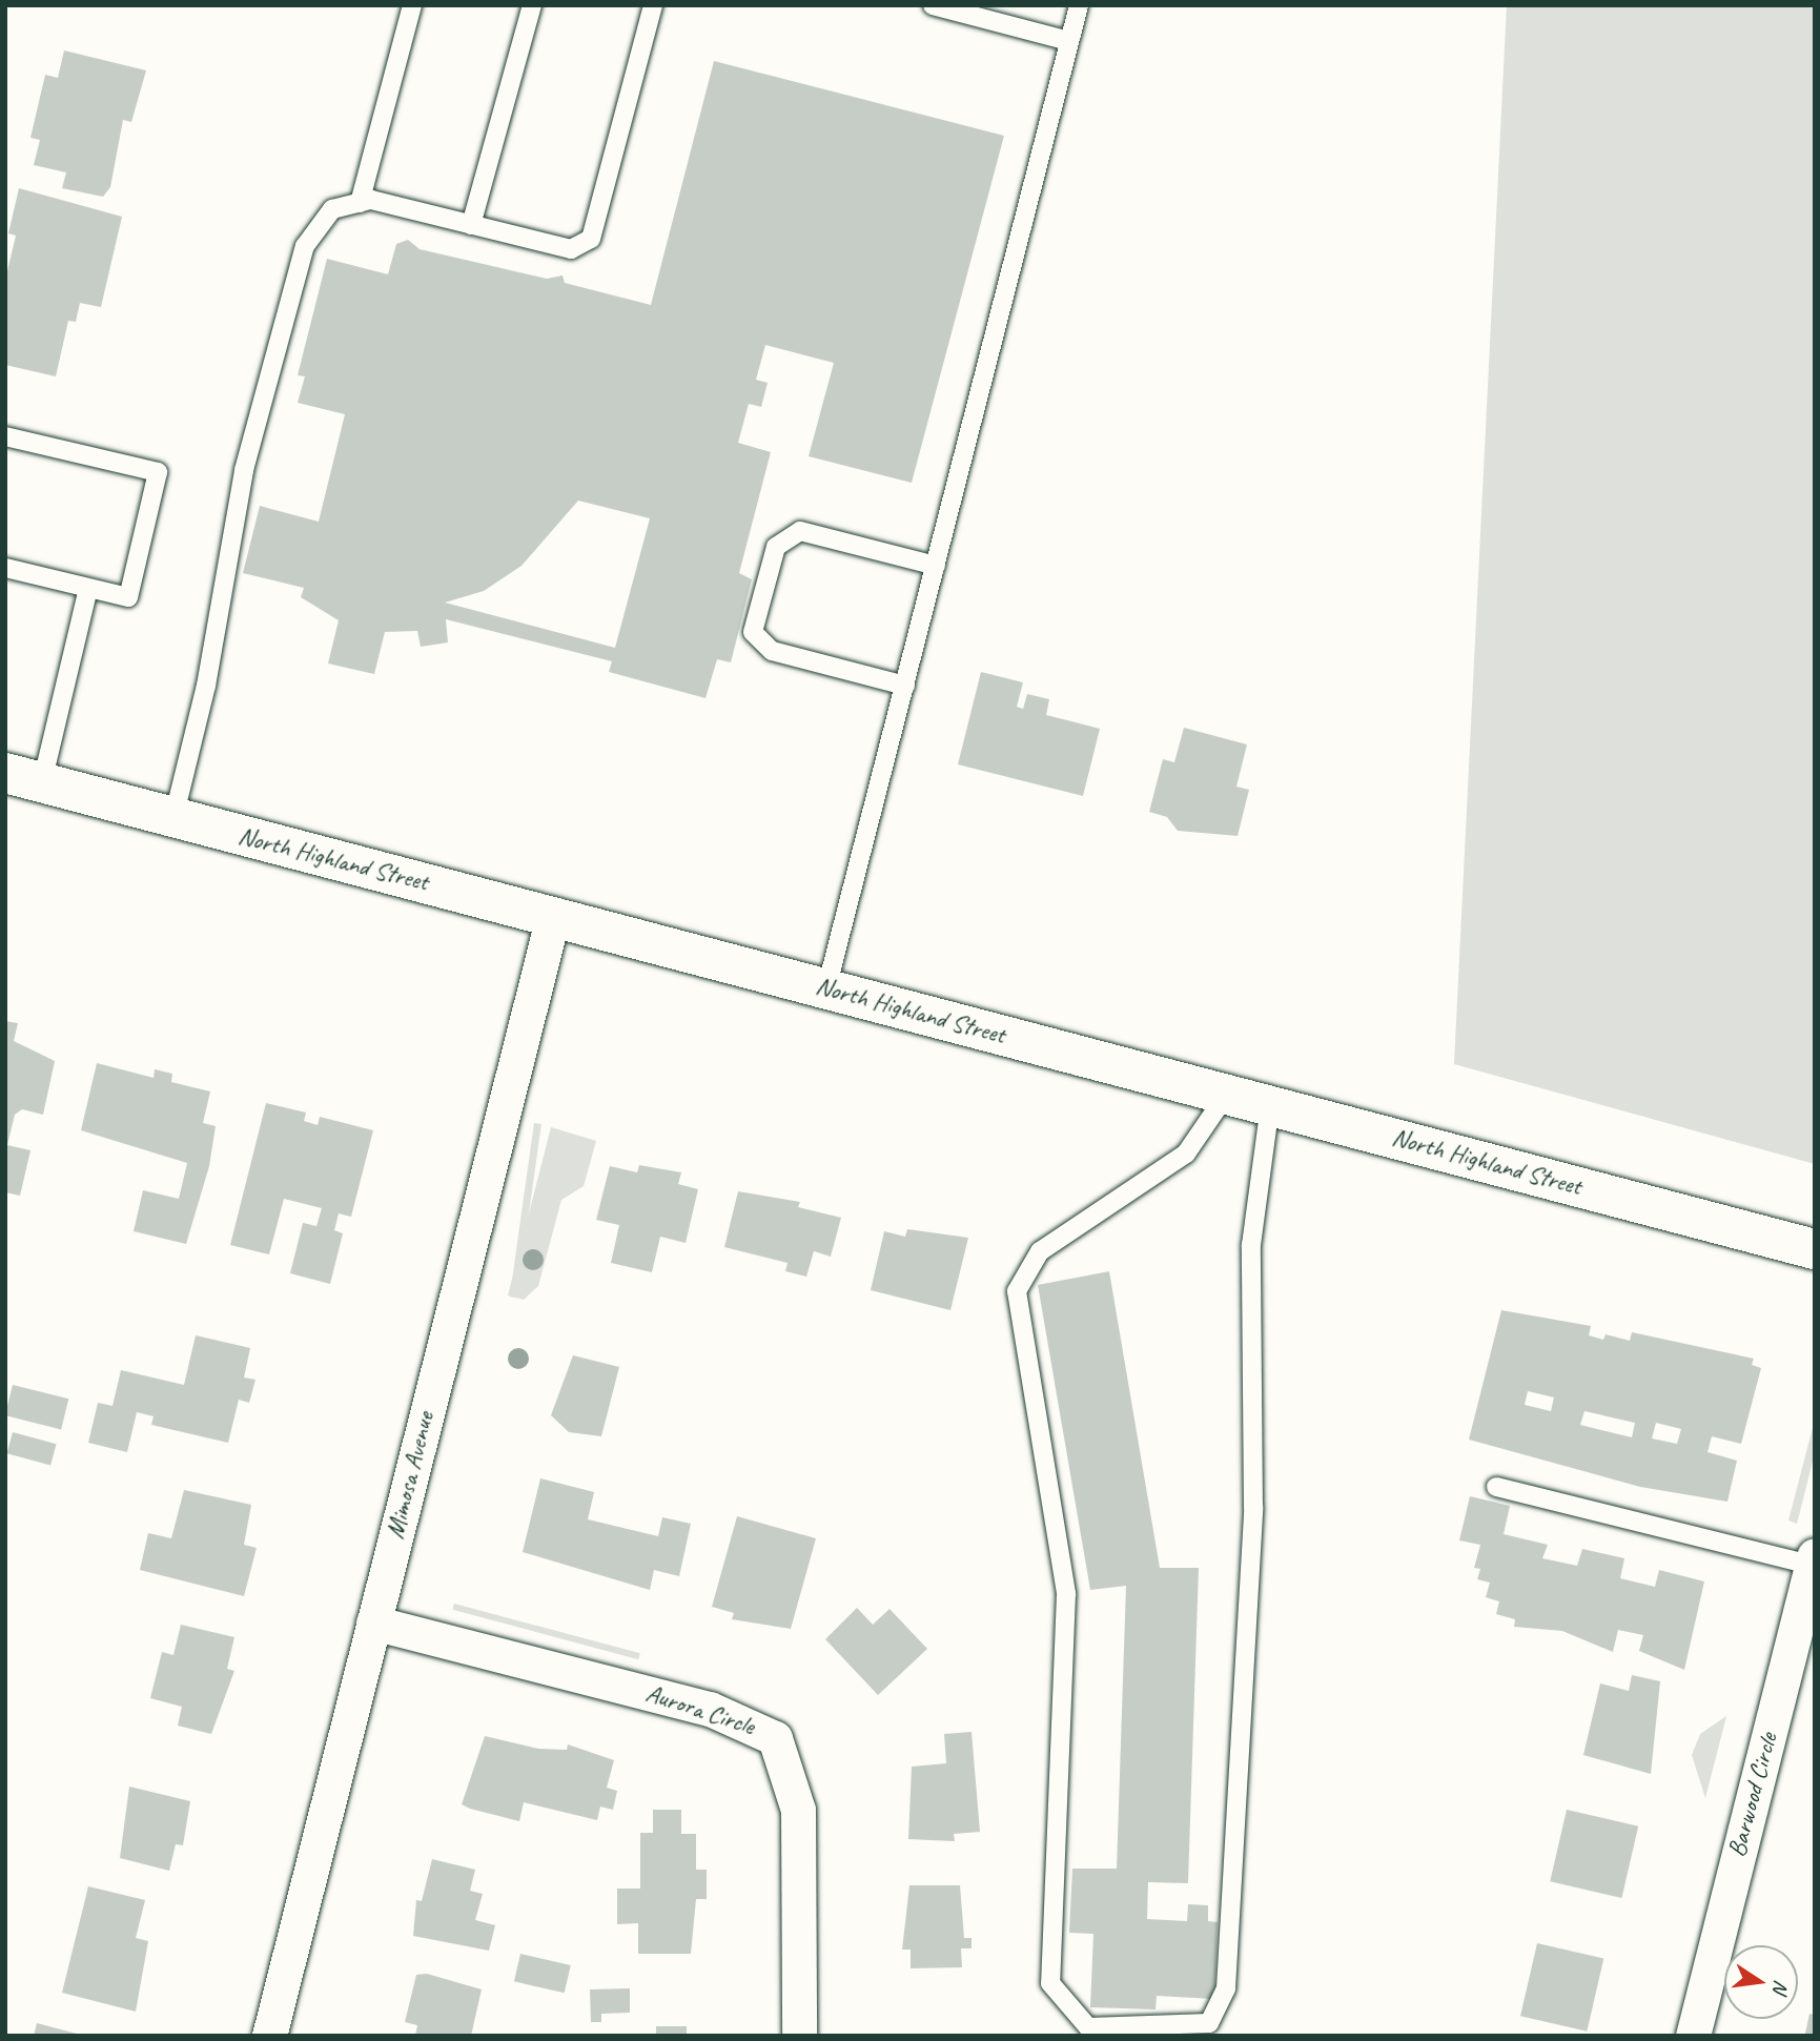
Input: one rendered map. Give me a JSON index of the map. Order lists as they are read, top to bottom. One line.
{"streets":{"main road":["North Highland Street"],"street":["Mimosa Avenue","Aurora Circle","Barwood Circle"]},"crossings":[["North Highland Street","Mimosa Avenue"],["Mimosa Avenue","Aurora Circle"]],"north":"right"}
